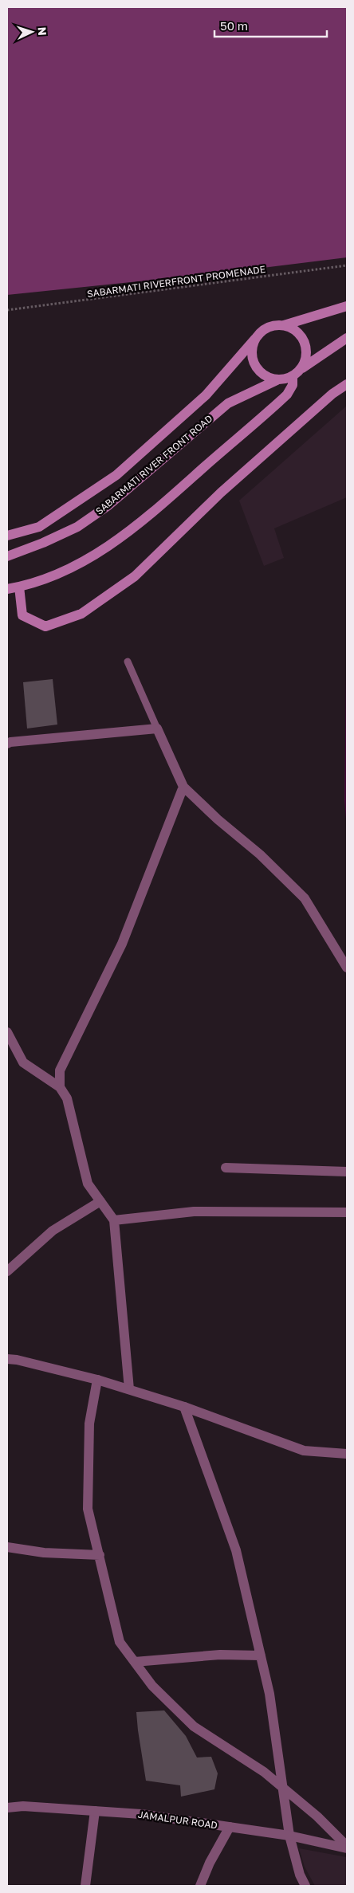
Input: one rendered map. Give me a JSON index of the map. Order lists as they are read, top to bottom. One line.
{"streets":{"main road":["SABARMATI RIVER FRONT ROAD"],"street":["JAMALPUR ROAD"],"path":["SABARMATI RIVERFRONT PROMENADE"]},"scale_bar":"50 m","north":"right"}
